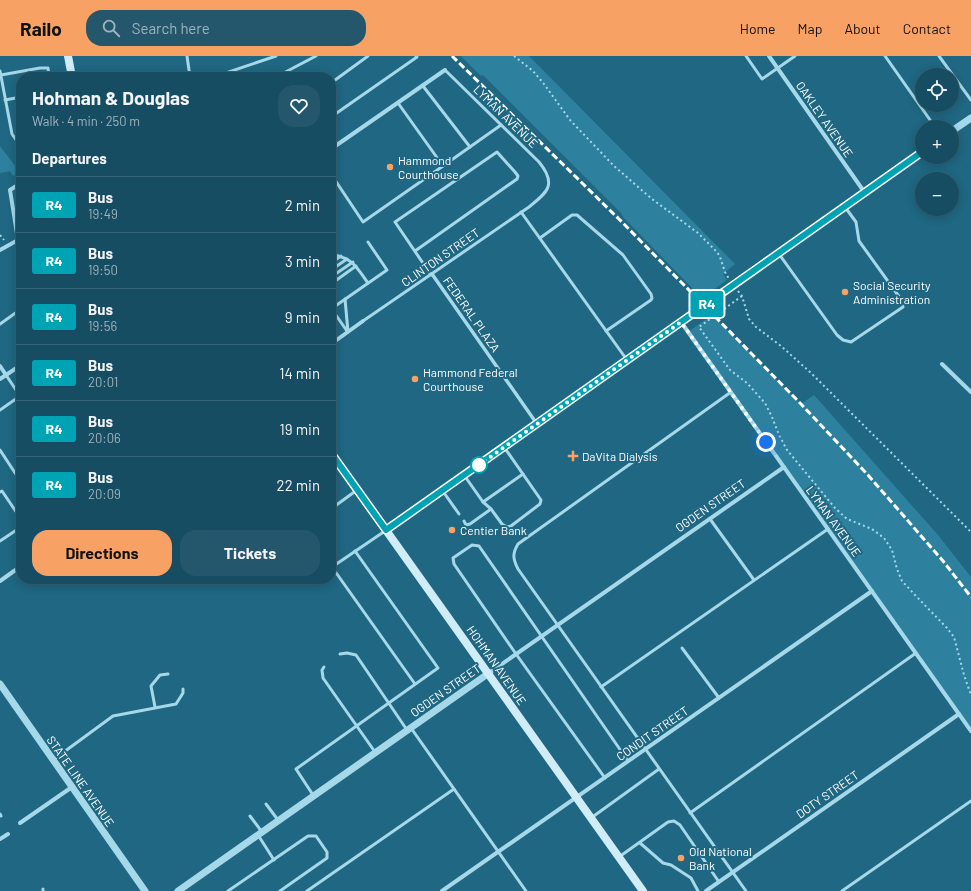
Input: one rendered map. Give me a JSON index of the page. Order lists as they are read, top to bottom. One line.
{"streets":{"main road":["HOHMAN AVENUE"],"street":["LYMAN AVENUE","OAKLEY AVENUE","CLINTON STREET","FEDERAL PLAZA","OGDEN STREET","CONDIT STREET","STATE LINE AVENUE","DOTY STREET"]},"crossings":[["LYMAN AVENUE","CLINTON STREET"],["LYMAN AVENUE","OGDEN STREET"],["LYMAN AVENUE","CONDIT STREET"],["LYMAN AVENUE","DOTY STREET"],["CLINTON STREET","FEDERAL PLAZA"],["OGDEN STREET","HOHMAN AVENUE"],["HOHMAN AVENUE","CONDIT STREET"]],"places":{"other":["Hammond Courthouse","Social Security Administration","Hammond Federal Courthouse","Centier Bank","Old National Bank"],"health":["DaVita Dialysis"]},"lines":["bus line R4"],"page":{"header":"Railo","search":"Search here","nav":["Home","Map","About","Contact"],"on_map":"R4","map_buttons":["+","−"],"heading":[["Hohman & Douglas","Walk · 4 min · 250 m"],"Departures"],"list":[{"mark":"R4","name":"Bus","note":"19:49","value":"2 min"},{"mark":"R4","name":"Bus","note":"19:50","value":"3 min"},{"mark":"R4","name":"Bus","note":"19:56","value":"9 min"},{"mark":"R4","name":"Bus","note":"20:01","value":"14 min"},{"mark":"R4","name":"Bus","note":"20:06","value":"19 min"},{"mark":"R4","name":"Bus","note":"20:09","value":"22 min"}],"buttons":["Directions","Tickets"]}}
